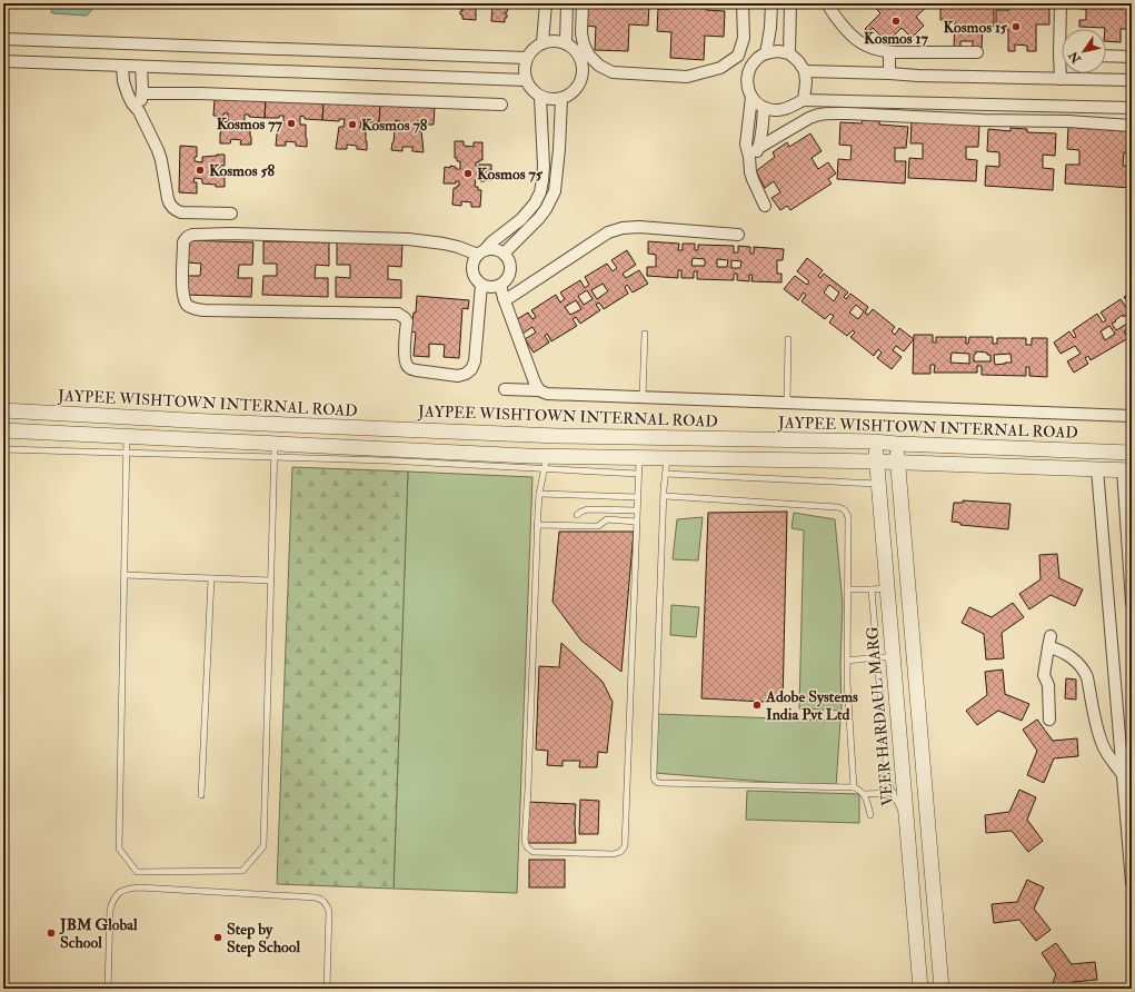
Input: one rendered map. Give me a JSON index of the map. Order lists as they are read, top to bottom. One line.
{"streets":{"street":["JAYPEE WISHTOWN INTERNAL ROAD","VEER HARDAUL MARG"]},"crossings":[["JAYPEE WISHTOWN INTERNAL ROAD","VEER HARDAUL MARG"]],"places":["Kosmos 17","Kosmos 15","Kosmos 77","Kosmos 78","Kosmos 58","Kosmos 75","Adobe Systems India Pvt Ltd","JBM Global School","Step by Step School"],"north":"bottom left"}
